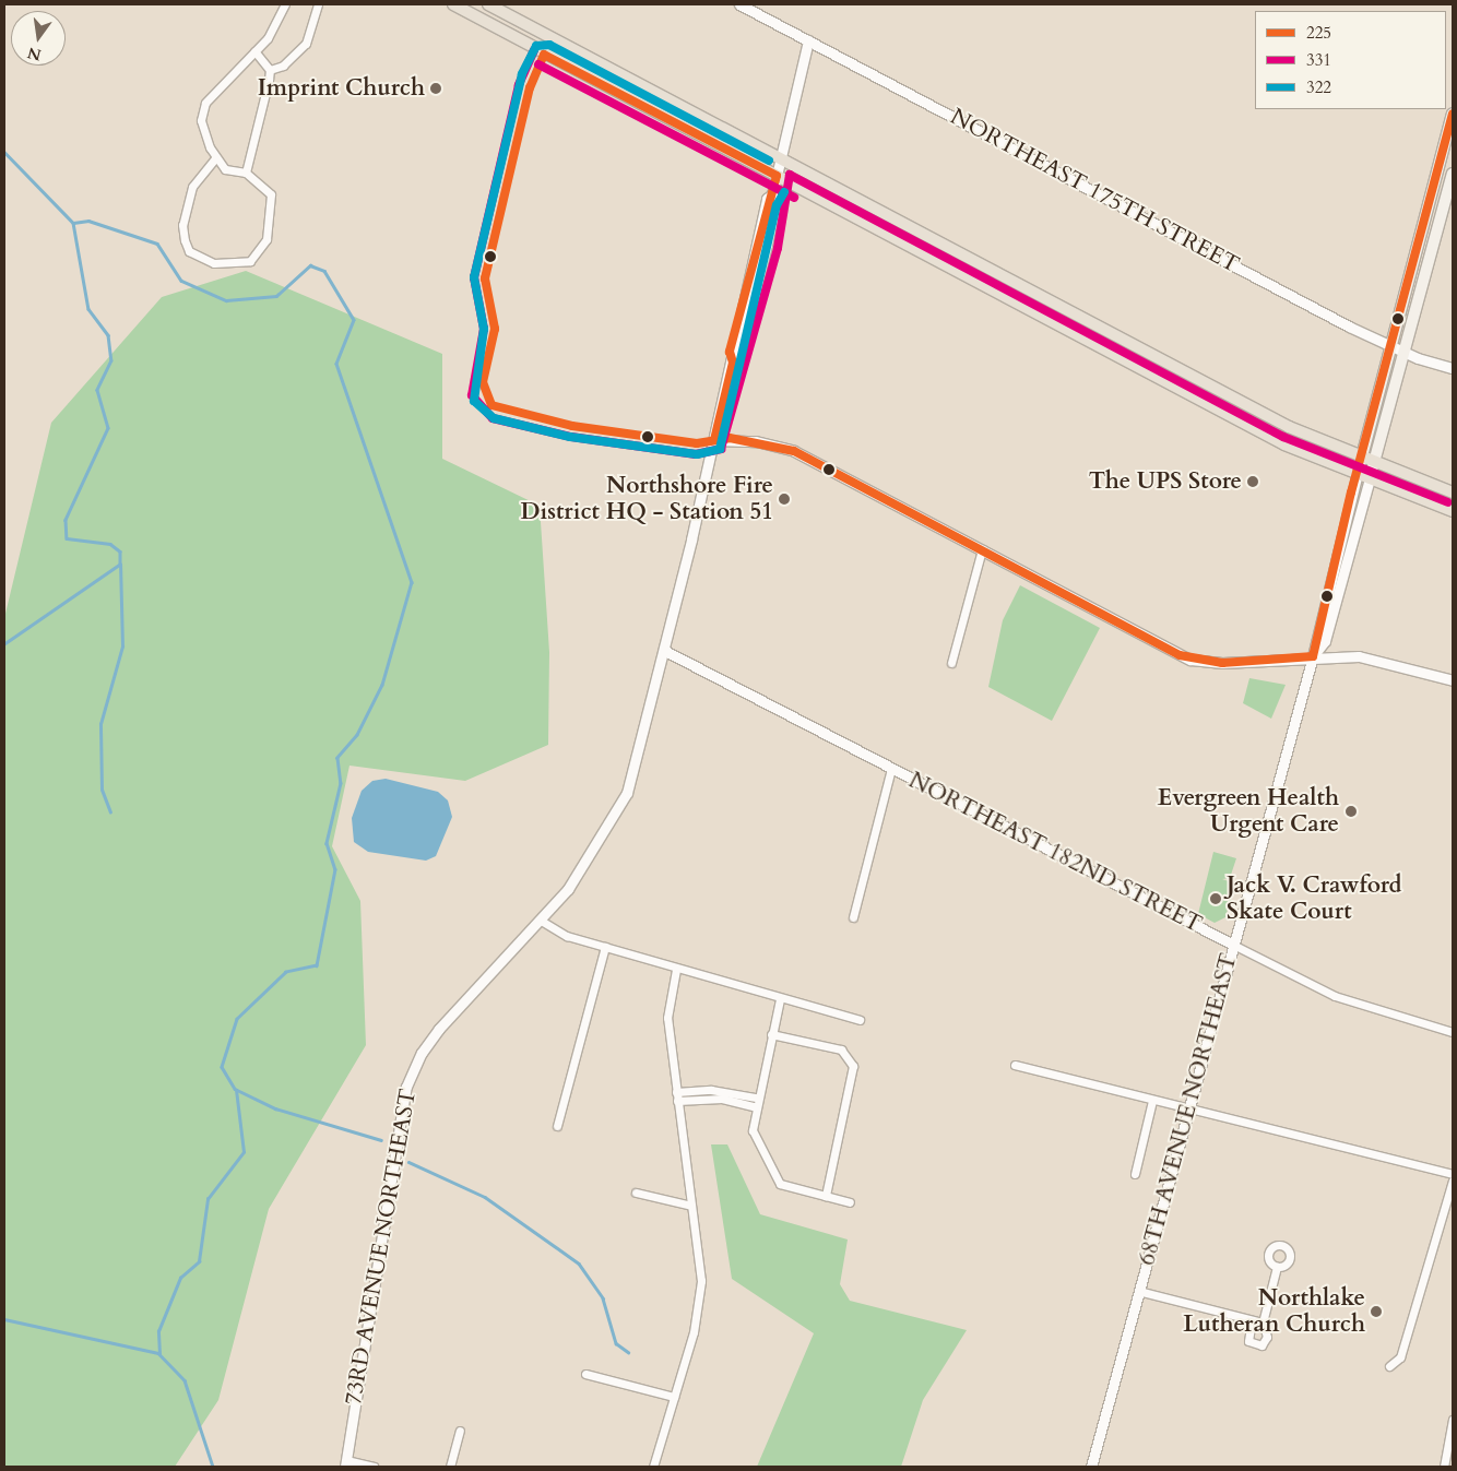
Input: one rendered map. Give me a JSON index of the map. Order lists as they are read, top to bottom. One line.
{"streets":{"main road":["68TH AVENUE NORTHEAST"],"street":["NORTHEAST 175TH STREET","NORTHEAST 182ND STREET","73RD AVENUE NORTHEAST"]},"crossings":[["NORTHEAST 175TH STREET","68TH AVENUE NORTHEAST"],["NORTHEAST 175TH STREET","73RD AVENUE NORTHEAST"],["NORTHEAST 182ND STREET","68TH AVENUE NORTHEAST"],["NORTHEAST 182ND STREET","73RD AVENUE NORTHEAST"]],"places":["Imprint Church","The UPS Store","Northshore Fire District HQ - Station 51","Evergreen Health Urgent Care","Jack V. Crawford Skate Court","Northlake Lutheran Church"],"lines":["transit line 322","transit line 331","transit line 225"],"legend":["225","331","322"],"north":"bottom"}
